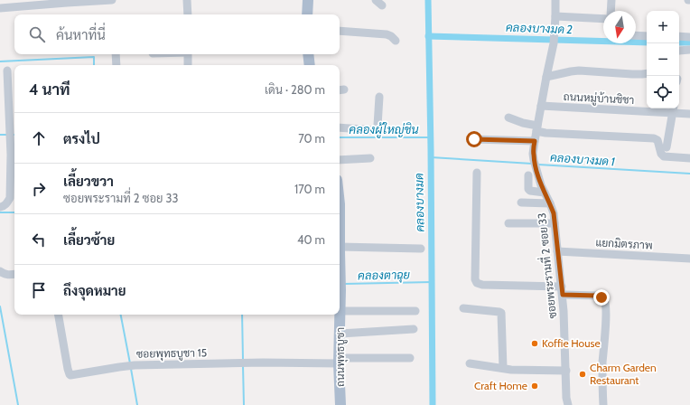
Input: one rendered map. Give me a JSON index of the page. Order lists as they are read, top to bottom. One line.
{"streets":{"main road":["ถนนพุทธบูชา"],"street":["ถนนหมู่บ้านชิชา","แยกมิตรภาพ","ซอยพระรามที่ 2 ซอย 33","ซอยพุทธบูชา 15"]},"crossings":[["ถนนหมู่บ้านชิชา","ซอยพระรามที่ 2 ซอย 33"],["แยกมิตรภาพ","ซอยพระรามที่ 2 ซอย 33"],["ซอยพุทธบูชา 15","ถนนพุทธบูชา"]],"water":["คลองบางมด 2","คลองผู้ใหญ่ชิน","คลองบางมด 1","คลองบางมด","คลองตาฉุย"],"places":["Koffie House","Charm Garden Restaurant","Craft Home"],"north":"bottom","page":{"map_buttons":["+","−"],"search":"ค้นหาที่นี่","heading":["4 นาที","เดิน · 280 m"],"list":[["ตรงไป","70 m"],["เลี้ยวขวา","ซอยพระรามที่ 2 ซอย 33","170 m"],["เลี้ยวซ้าย","40 m"],"ถึงจุดหมาย"]}}
